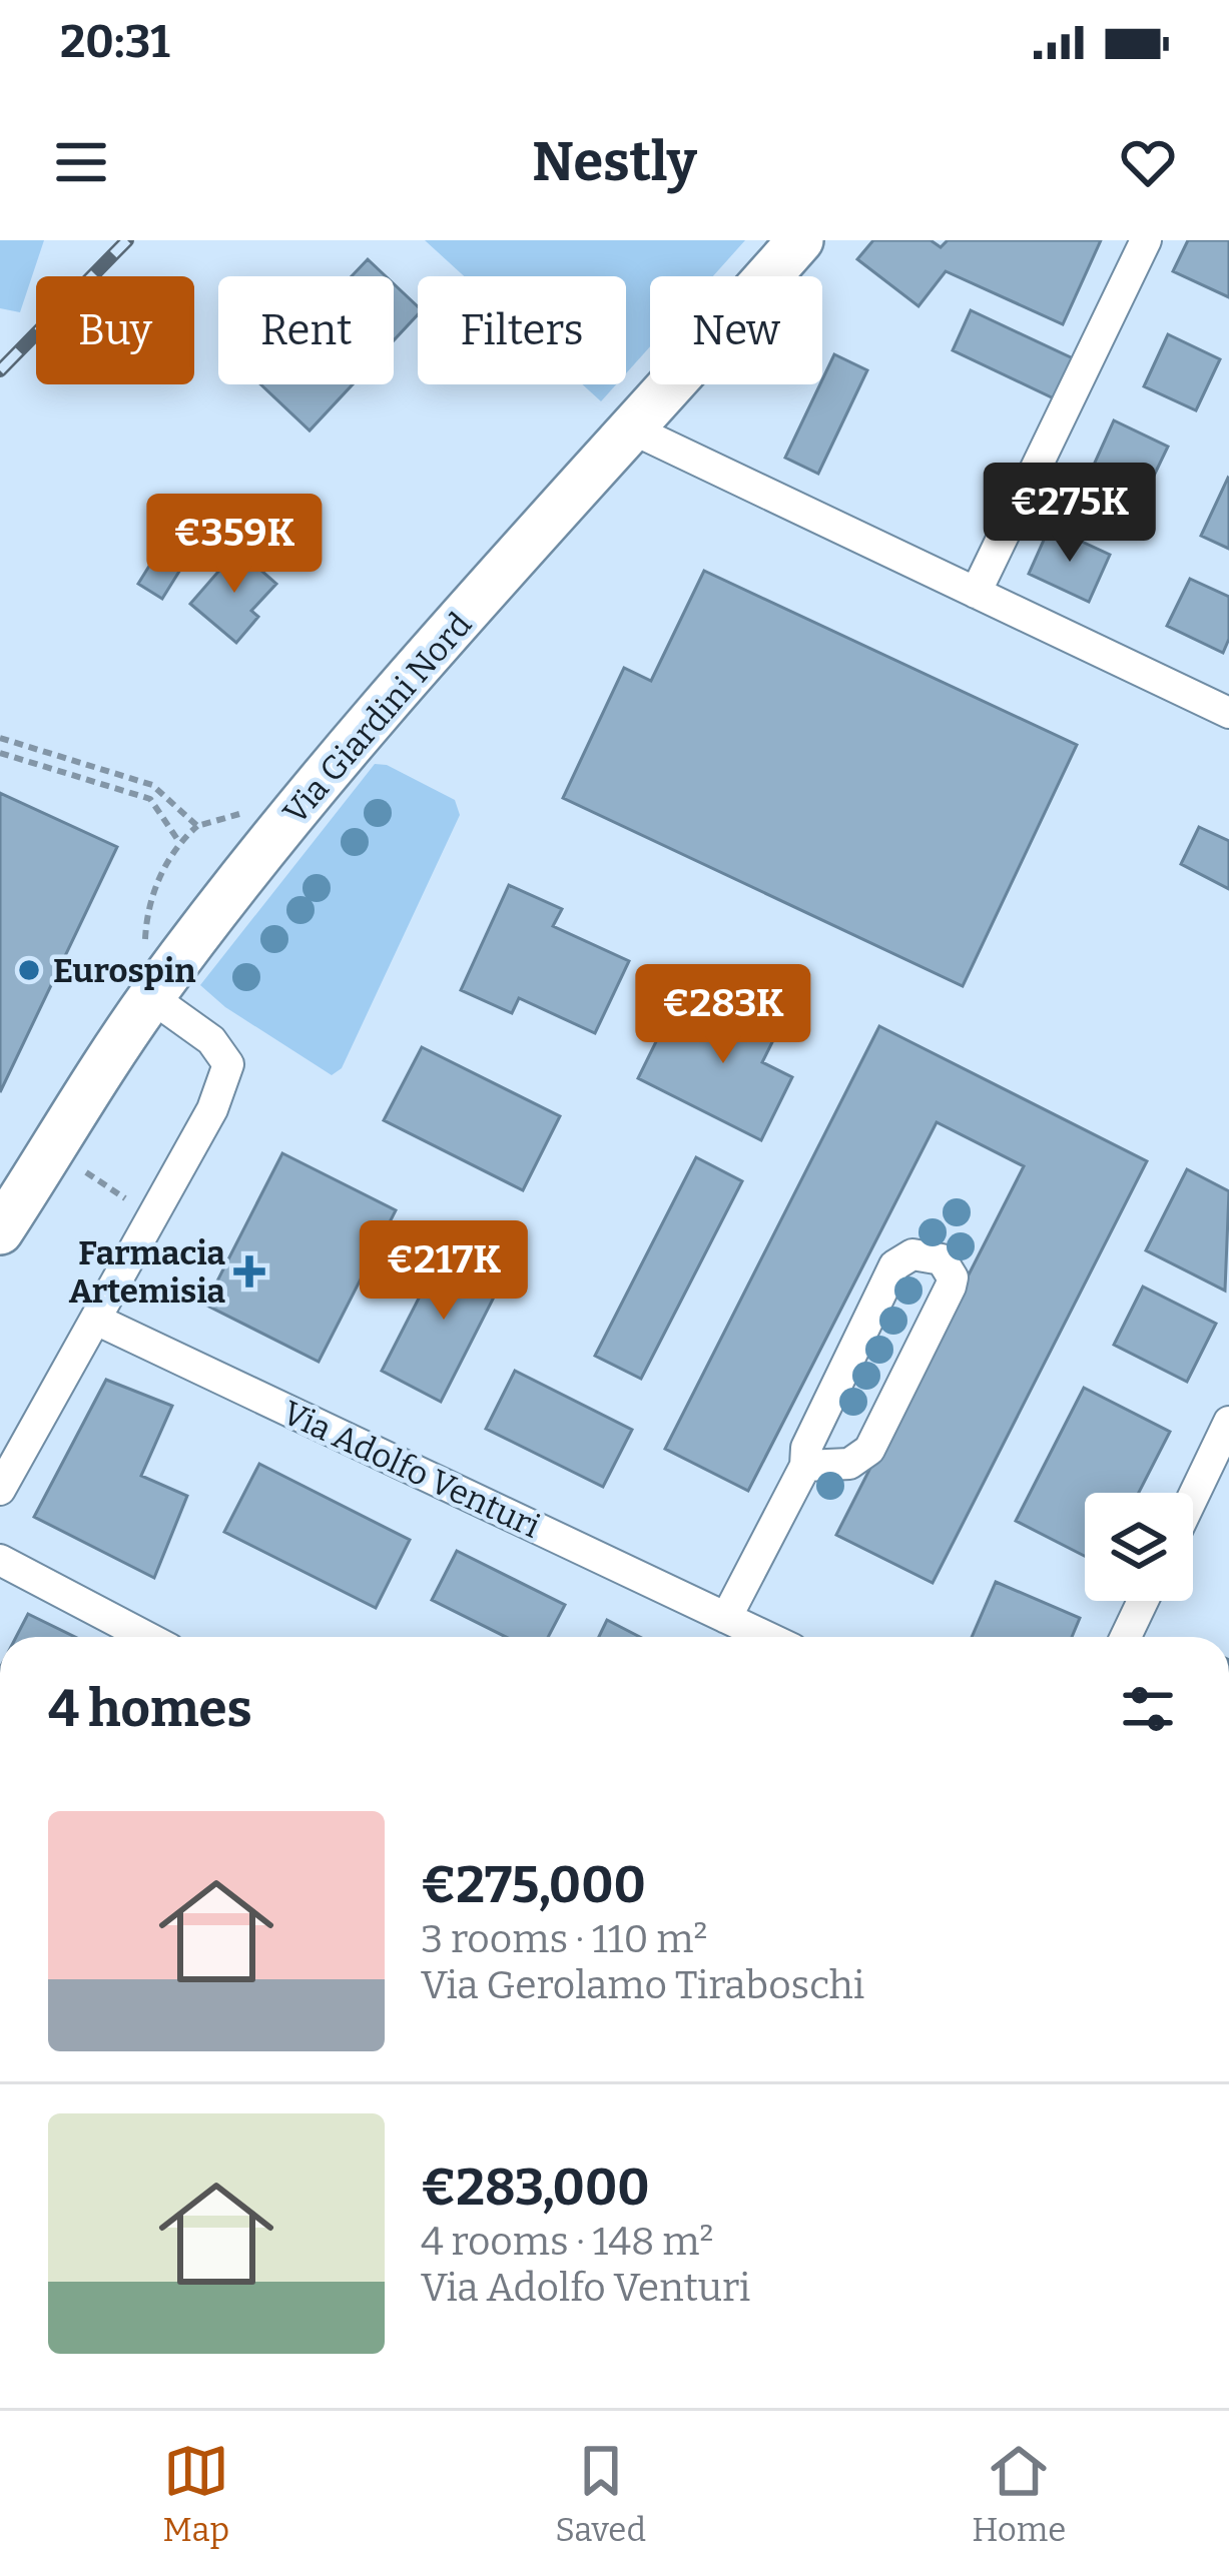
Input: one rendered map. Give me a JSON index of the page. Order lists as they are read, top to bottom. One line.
{"streets":{"main road":["Via Giardini Nord"],"street":["Via Adolfo Venturi"]},"places":{"other":["Eurospin"],"health":["Farmacia Artemisia"]},"page":{"status":"20:31","header":"Nestly","chip":["Buy","Rent","Filters","New"],"price":["€275K","€359K","€283K","€217K"],"heading":"4 homes","list":[{"name":"€275,000","note":"3 rooms · 110 m² · Via Gerolamo Tiraboschi"},{"name":"€283,000","note":"4 rooms · 148 m² · Via Adolfo Venturi"}],"tabs":["Map","Saved","Home"]}}
